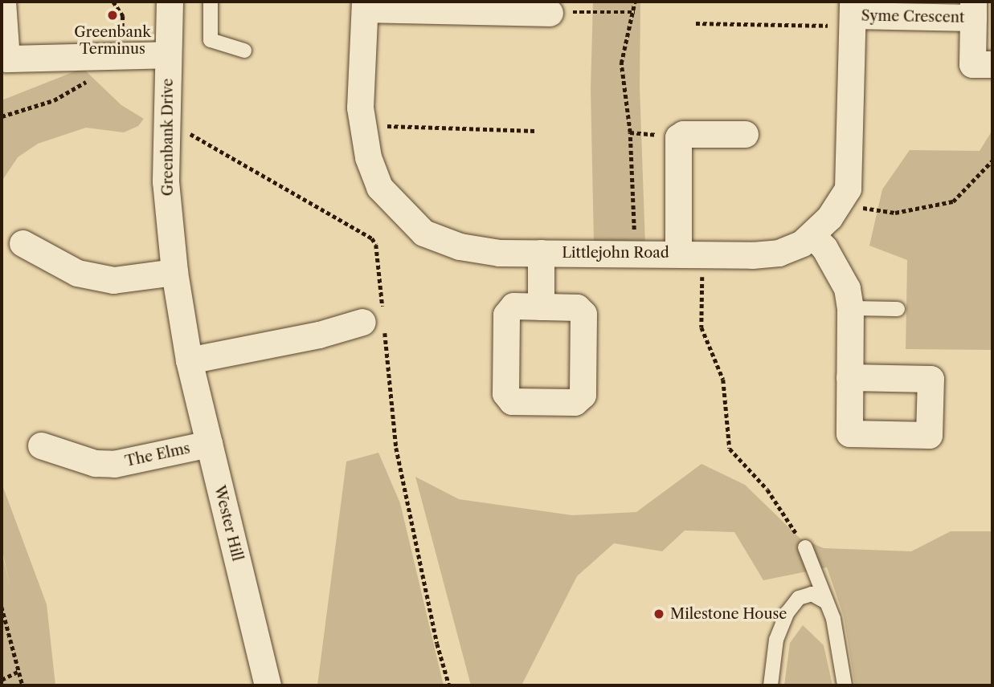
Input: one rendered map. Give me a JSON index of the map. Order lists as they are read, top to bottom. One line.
{"streets":{"street":["Syme Crescent","Greenbank Drive","Littlejohn Road","The Elms","Wester Hill"]},"crossings":[["Syme Crescent","Littlejohn Road"],["Greenbank Drive","Wester Hill"],["The Elms","Wester Hill"]],"places":["Greenbank Terminus","Milestone House"]}
